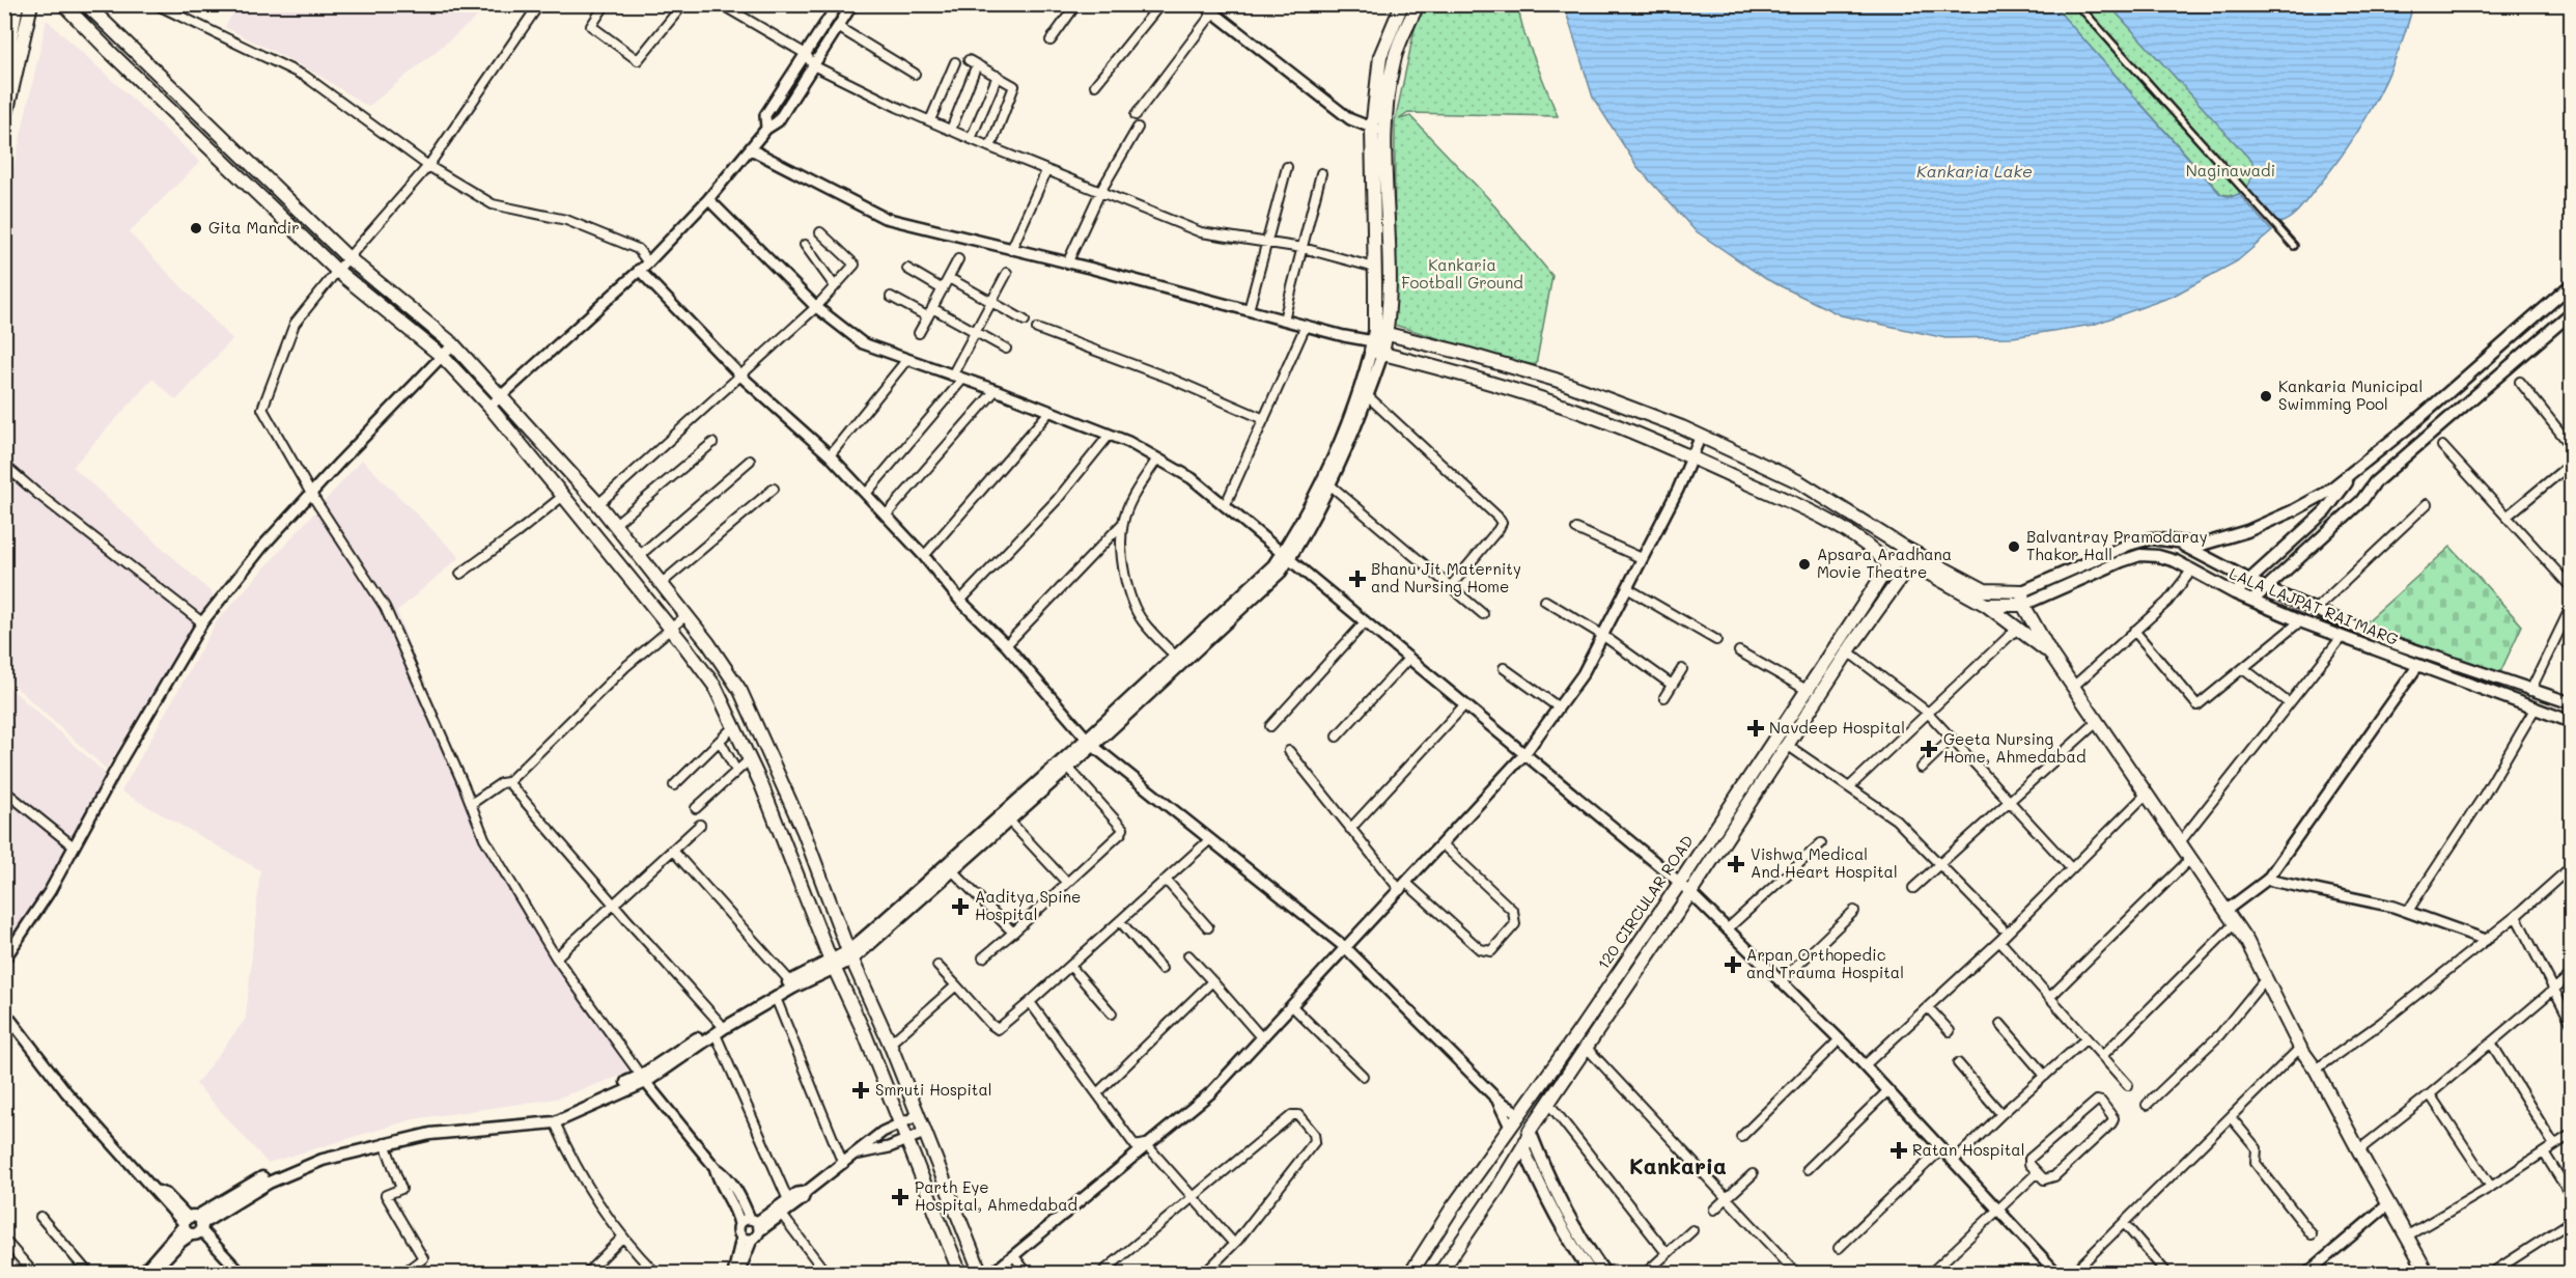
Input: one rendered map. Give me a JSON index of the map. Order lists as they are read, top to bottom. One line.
{"streets":{"main road":["LALA LAJPAT RAI MARG","120 CIRCULAR ROAD"]},"crossings":[["LALA LAJPAT RAI MARG","120 CIRCULAR ROAD"]],"districts":["Kankaria"],"water":["Kankaria Lake"],"parks":["Naginawadi","Kankaria Football Ground"],"places":{"other":["Gita Mandir","Kankaria Municipal Swimming Pool","Balvantray Pramodaray Thakor Hall","Apsara Aradhana Movie Theatre"],"health":["Bhanu Jit Maternity and Nursing Home","Navdeep Hospital","Geeta Nursing Home, Ahmedabad","Vishwa Medical And Heart Hospital","Aaditya Spine Hospital","Arpan Orthopedic and Trauma Hospital","Smruti Hospital","Ratan Hospital","Parth Eye Hospital, Ahmedabad"]}}
